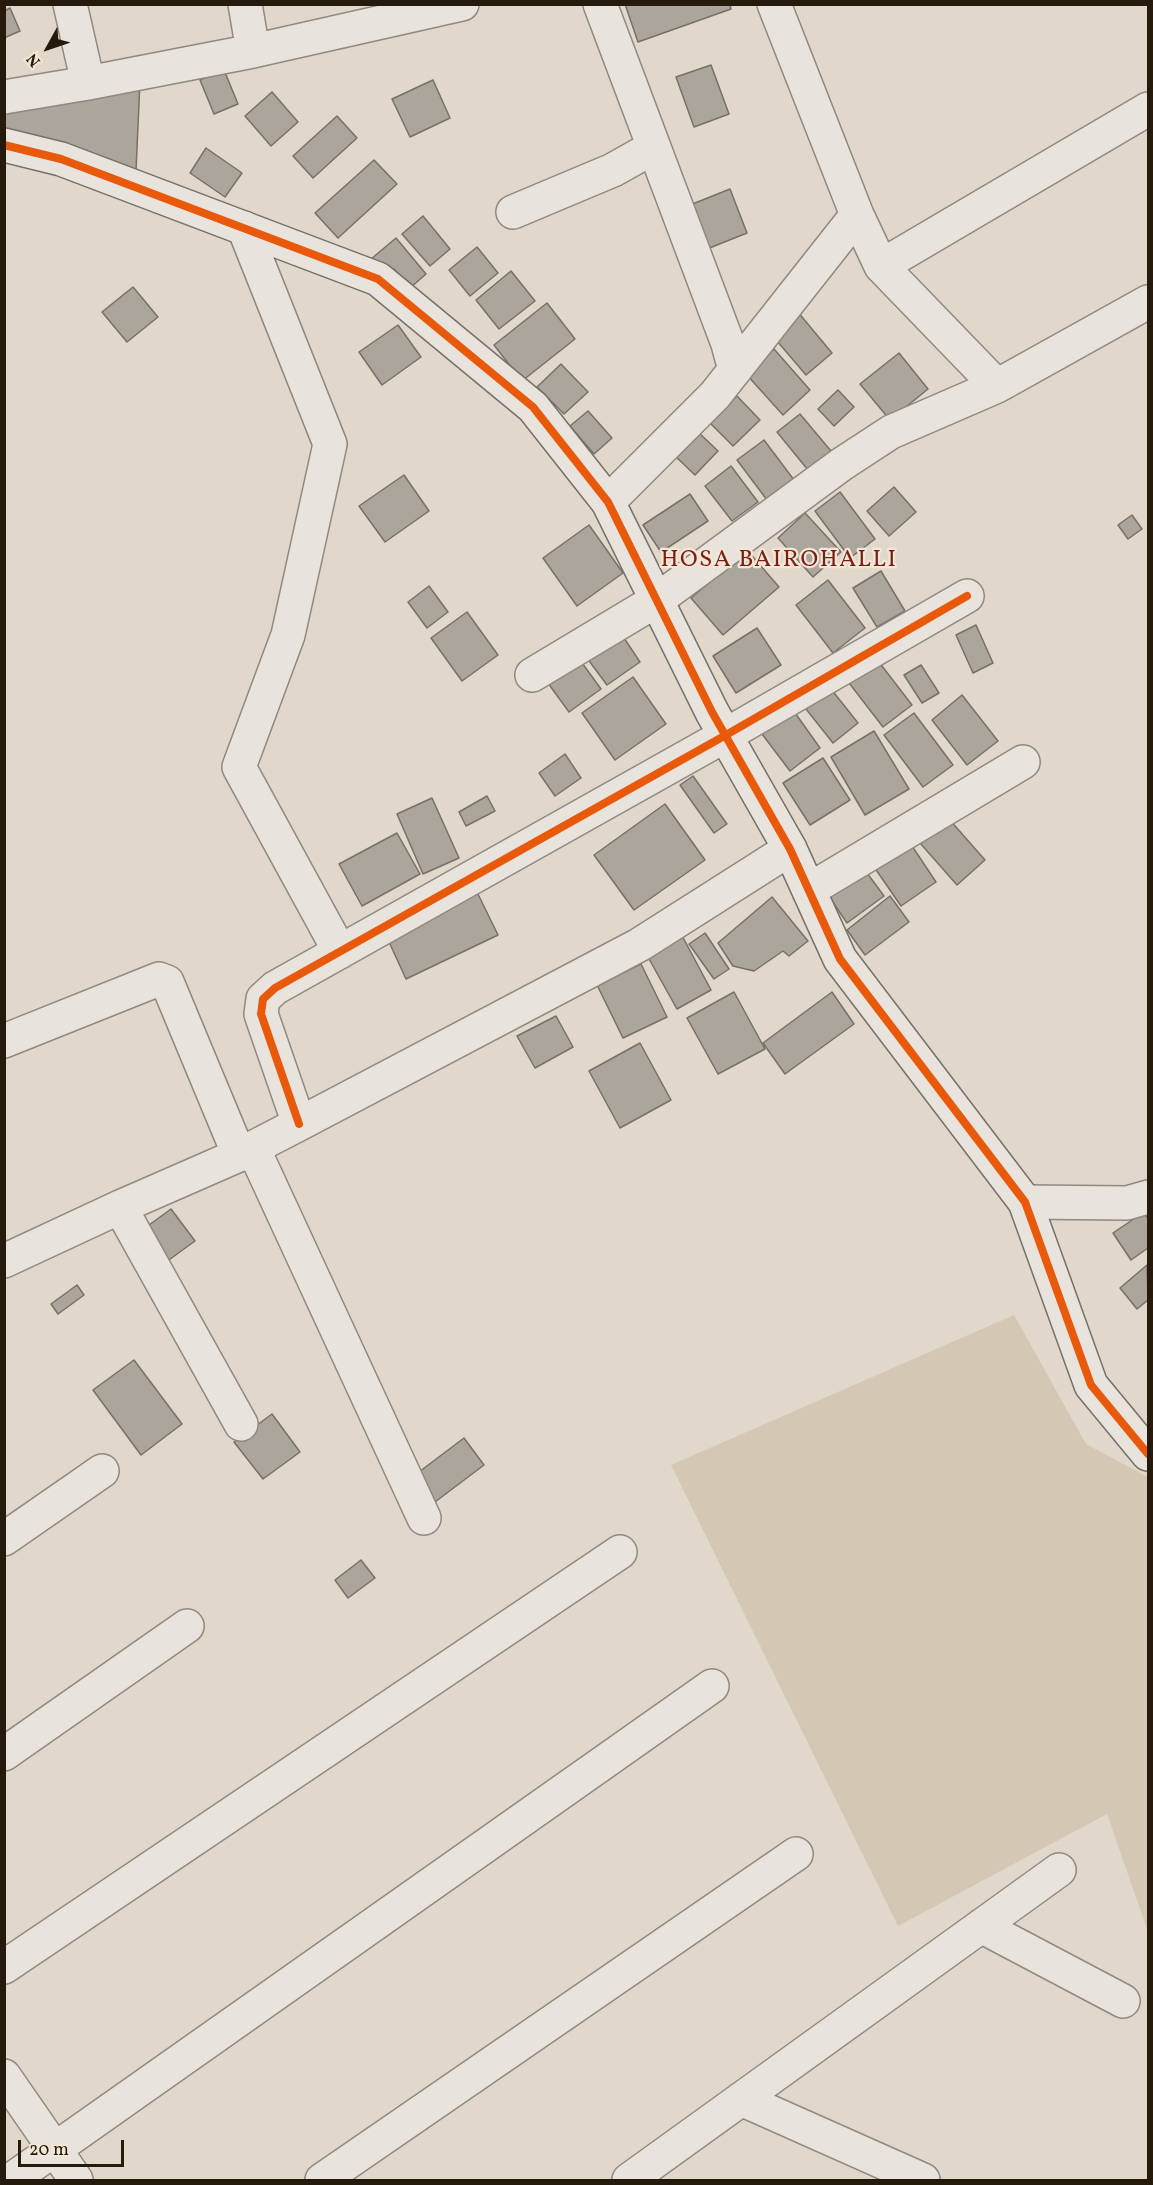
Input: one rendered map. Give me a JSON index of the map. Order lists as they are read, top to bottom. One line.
{"districts":["HOSA BAIROHALLI"],"scale_bar":"20 m","north":"bottom left"}
